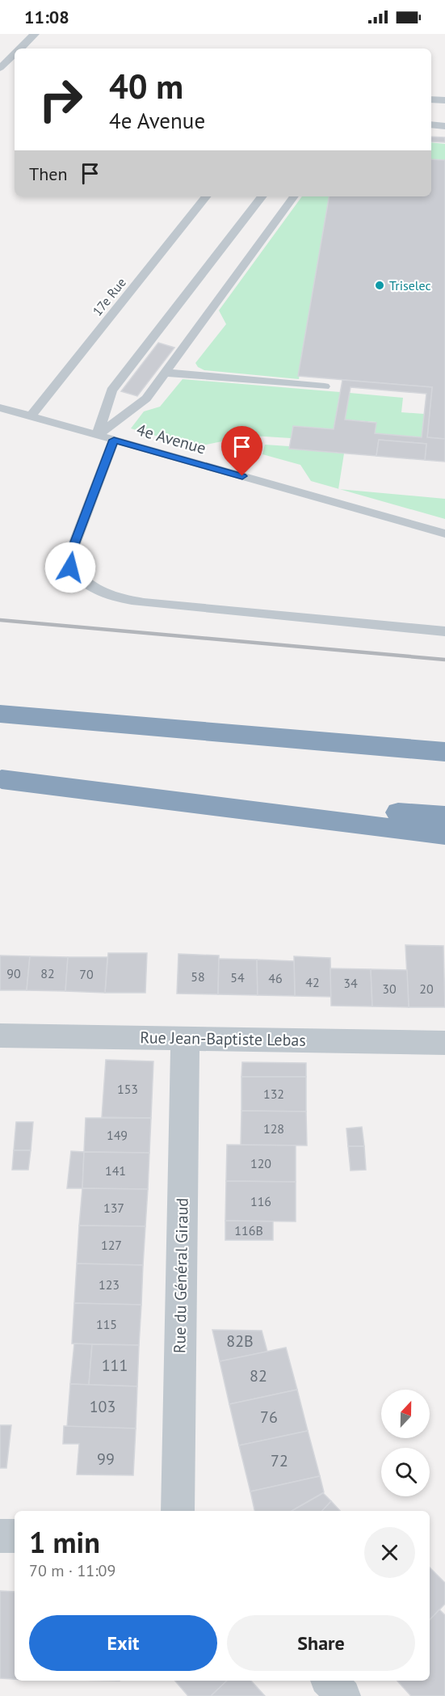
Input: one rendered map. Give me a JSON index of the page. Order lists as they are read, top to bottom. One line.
{"streets":{"street":["Rue Jean-Baptiste Lebas","Rue du Général Giraud"],"lane":["17e Rue","4e Avenue"]},"crossings":[["17e Rue","4e Avenue"],["Rue Jean-Baptiste Lebas","Rue du Général Giraud"]],"places":["Triselec"],"house_numbers":["90","82","70","58","54","46","42","34","30","20","153","132","128","149","120","141","116","137","116B","127","123","115","82B","111","82","103","76","99","72"],"north":"top","page":{"status":"11:08","turn":["40 m","4e Avenue"],"then":"Then","heading":["1 min","70 m · 11:09"],"buttons":["Exit","Share"]}}
